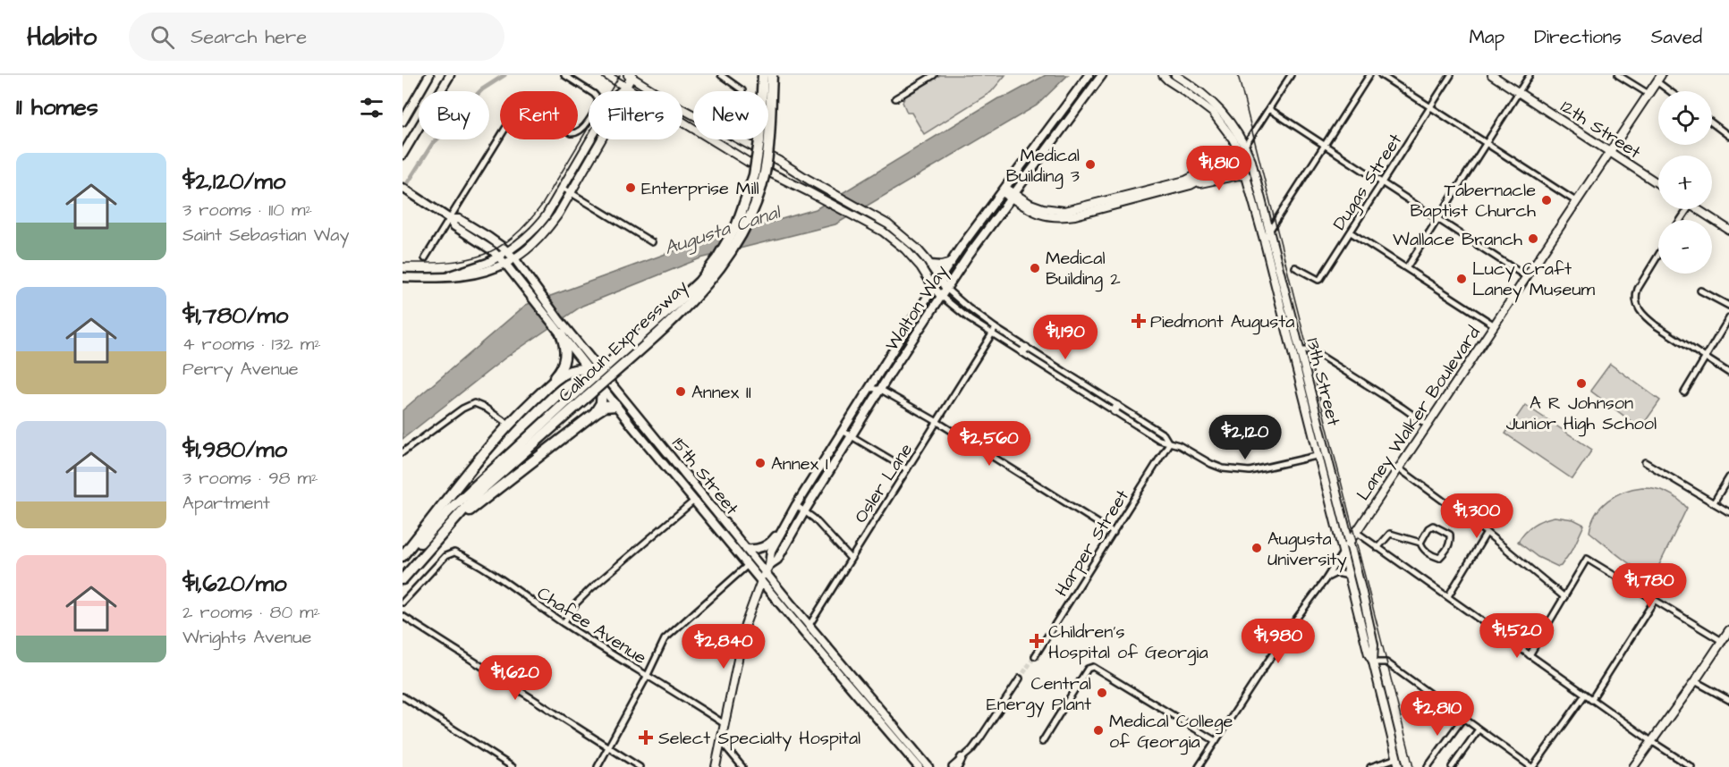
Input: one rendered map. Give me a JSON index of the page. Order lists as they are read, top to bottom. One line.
{"streets":{"highway":["Calhoun Expressway"],"main road":["12th Street","Walton Way","13th Street","Laney Walker Boulevard","15th Street"],"street":["Dugas Street","Osler Lane","Harper Street","Chafee Avenue"]},"crossings":[["12th Street","Laney Walker Boulevard"],["Walton Way","15th Street"],["Walton Way","Chafee Avenue"],["13th Street","Laney Walker Boulevard"],["15th Street","Osler Lane"]],"water":["Augusta Canal"],"places":{"other":["Medical Building 3","Enterprise Mill","Tabernacle Baptist Church","Wallace Branch","Medical Building 2","Lucy Craft Laney Museum","A R Johnson Junior High School","Annex II","Annex I","Augusta University","Central Energy Plant","Medical College of Georgia"],"health":["Piedmont Augusta","Children's Hospital of Georgia","Select Specialty Hospital"]},"page":{"header":"Habito","search":"Search here","nav":["Map","Directions","Saved"],"heading":"11 homes","map_buttons":["+","−"],"chip":["Buy","Rent","Filters","New"],"list":[{"name":"$2,120/mo","note":"3 rooms · 110 m² · Saint Sebastian Way"},{"name":"$1,780/mo","note":"4 rooms · 132 m² · Perry Avenue"},{"name":"$1,980/mo","note":"3 rooms · 98 m² · Apartment"},{"name":"$1,620/mo","note":"2 rooms · 80 m² · Wrights Avenue"}],"price":["$1,810","$1,190","$2,120","$2,560","$1,300","$1,780","$1,520","$1,980","$2,840","$1,620","$2,810"]}}
